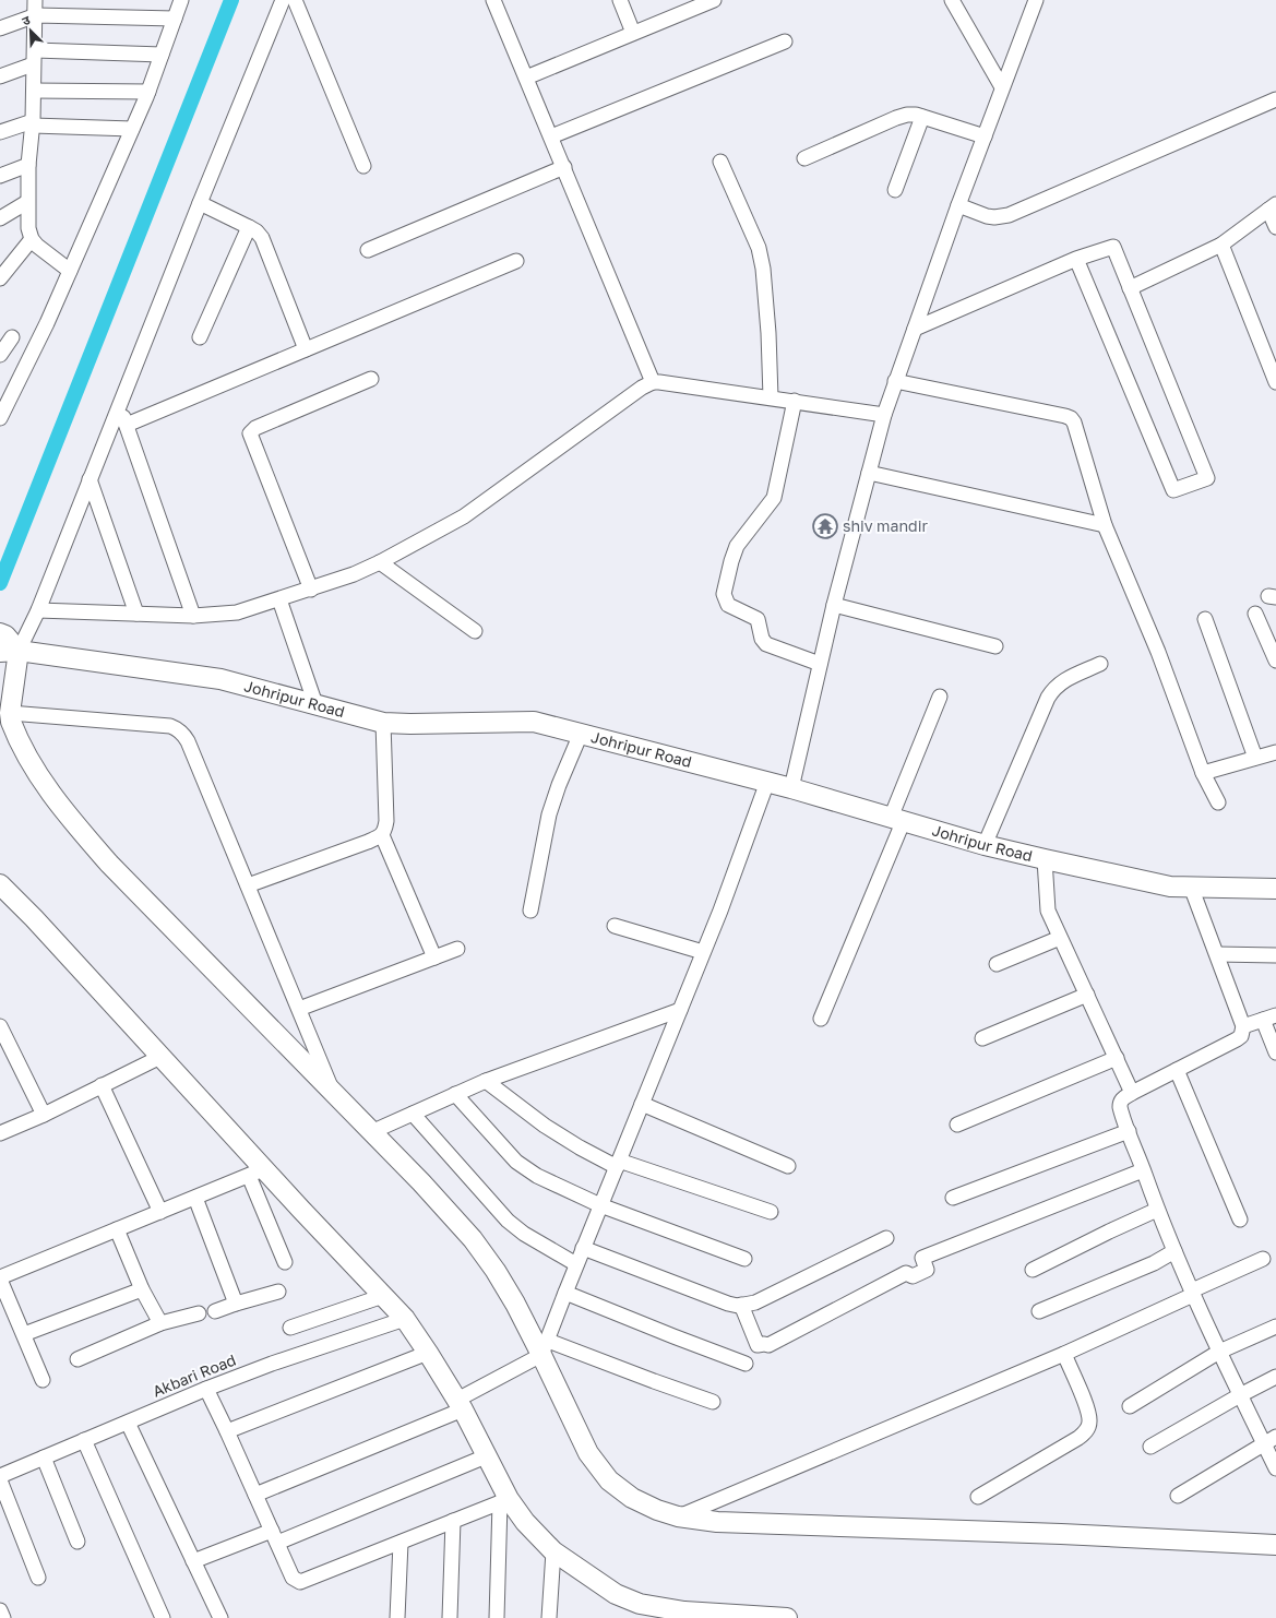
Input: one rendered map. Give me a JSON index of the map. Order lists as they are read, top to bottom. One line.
{"streets":{"street":["Johripur Road","Akbari Road"]},"places":{"temple":["shiv mandir"]},"north":"top left"}
